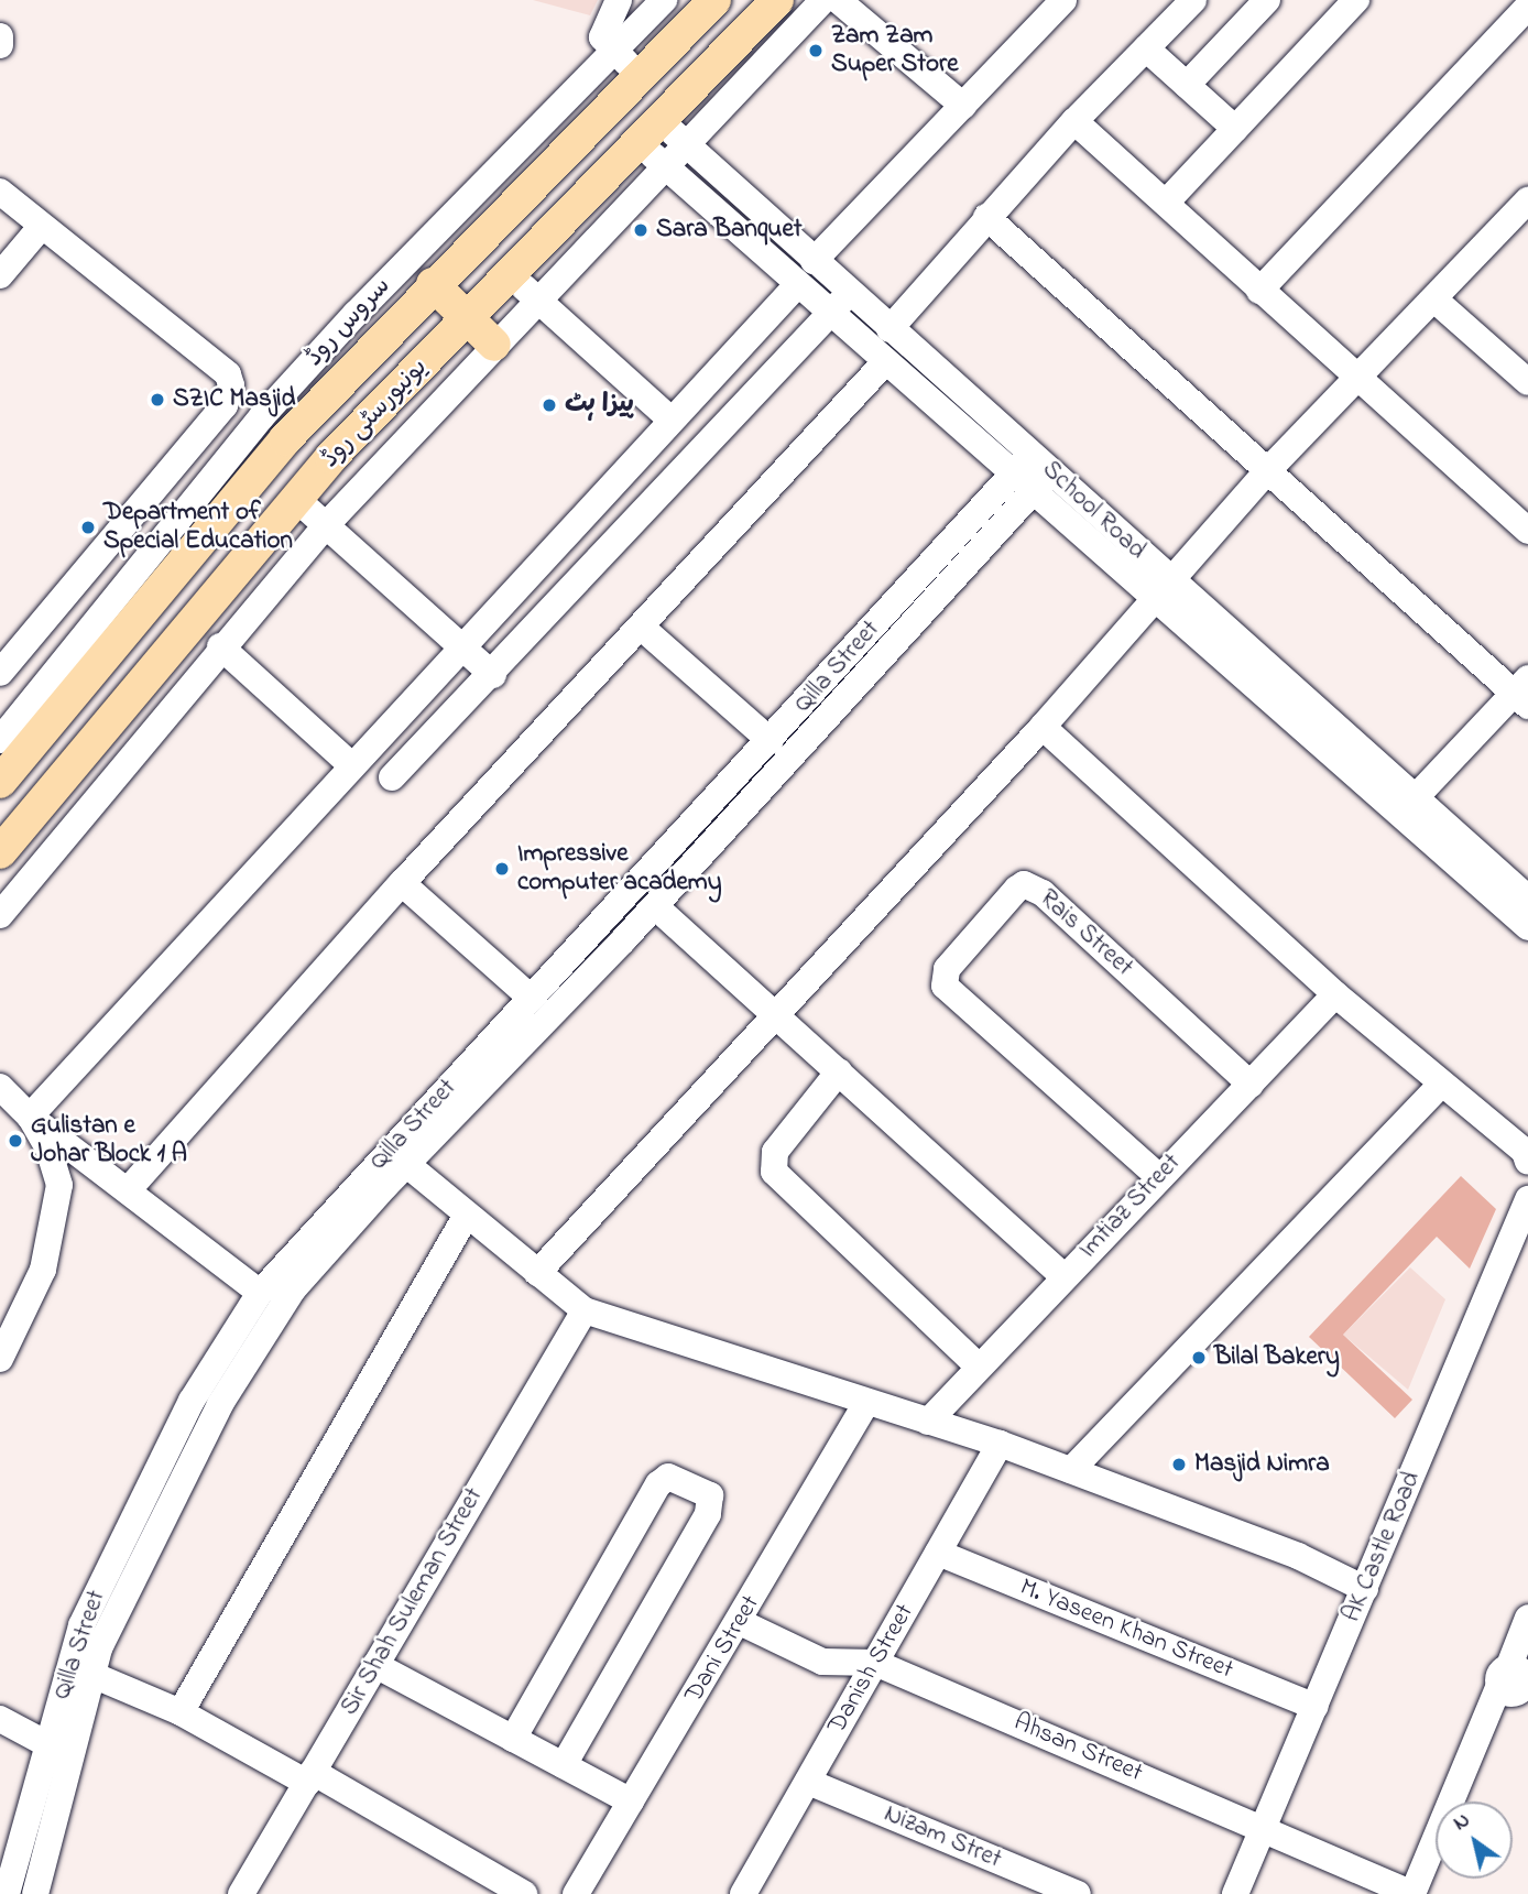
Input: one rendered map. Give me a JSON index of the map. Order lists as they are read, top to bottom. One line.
{"streets":{"main road":["یونیورسٹی روڈ"],"street":["سروس روڈ","School Road","Qilla Street","Rais Street","Imtiaz Street","AK Castle Road","Sir Shah Suleman Street","M. Yaseen Khan Street","Dani Street","Danish Street","Ahsan Street","Nizam Stret"]},"crossings":[["یونیورسٹی روڈ","School Road"],["School Road","Qilla Street"],["Rais Street","Imtiaz Street"],["AK Castle Road","M. Yaseen Khan Street"],["AK Castle Road","Ahsan Street"],["M. Yaseen Khan Street","Danish Street"],["Dani Street","Ahsan Street"],["Danish Street","Ahsan Street"],["Danish Street","Nizam Stret"]],"places":["Zam Zam Super Store","Sara Banquet","SZIC Masjid","پیزا ہٹ","Department of Special Education","Impressive computer academy","Gulistan e Johar Block 1 A","Bilal Bakery","Masjid Nimra"],"north":"top left"}
